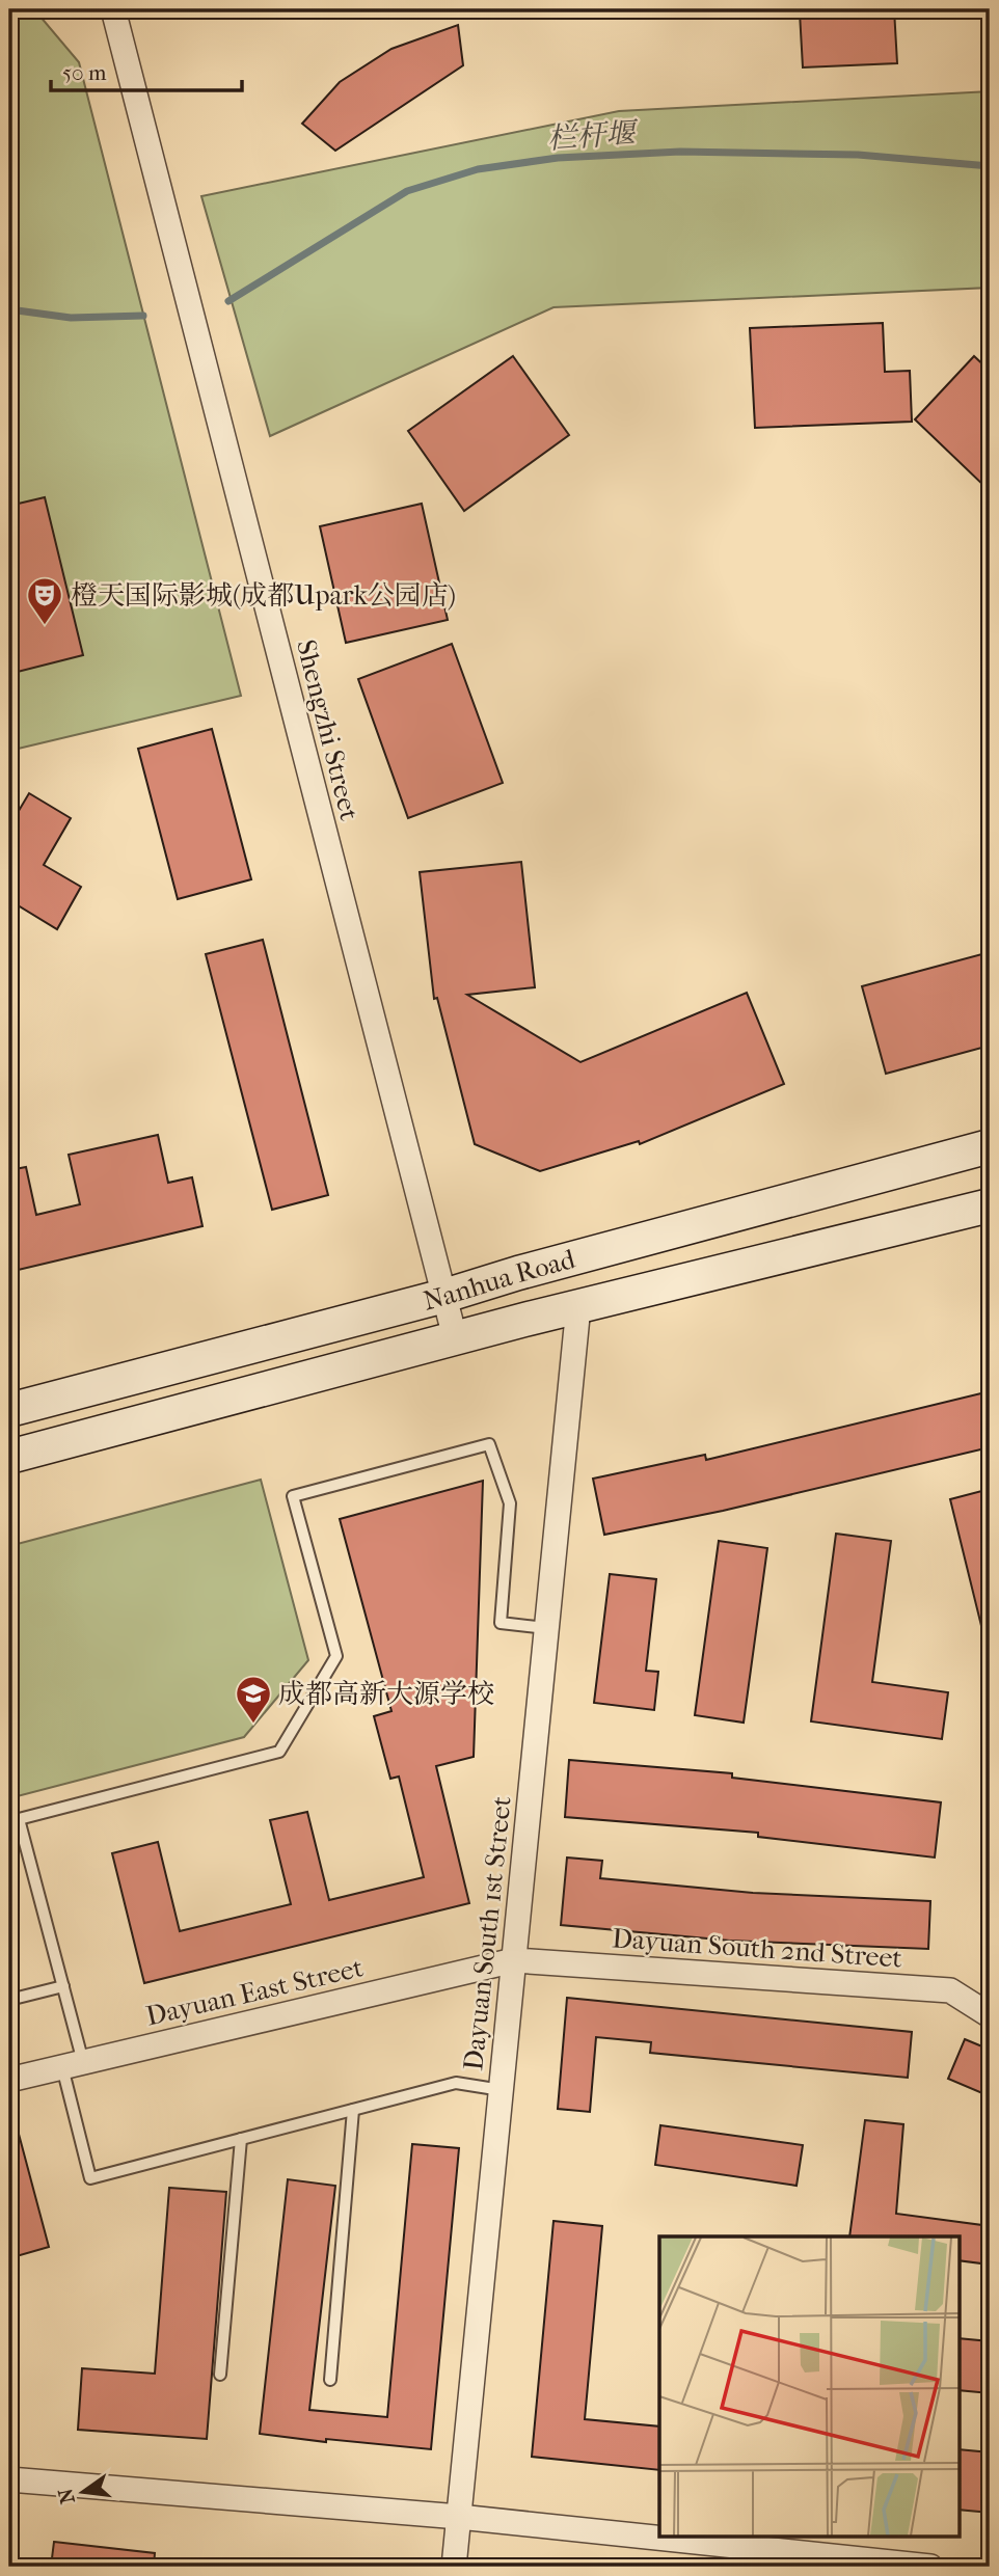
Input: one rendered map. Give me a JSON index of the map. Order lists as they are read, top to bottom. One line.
{"streets":{"main road":["Nanhua Road"],"street":["Shengzhi Street","Dayuan South 1st Street","Dayuan South 2nd Street","Dayuan East Street"]},"crossings":[["Shengzhi Street","Nanhua Road"],["Nanhua Road","Dayuan South 1st Street"],["Dayuan South 1st Street","Dayuan South 2nd Street"],["Dayuan South 1st Street","Dayuan East Street"],["Dayuan South 2nd Street","Dayuan East Street"]],"water":["栏杆堰"],"places":{"theatre":["橙天国际影城(成都Upark公园店)"],"school or university":["成都高新大源学校"]},"scale_bar":"50 m","north":"left"}
